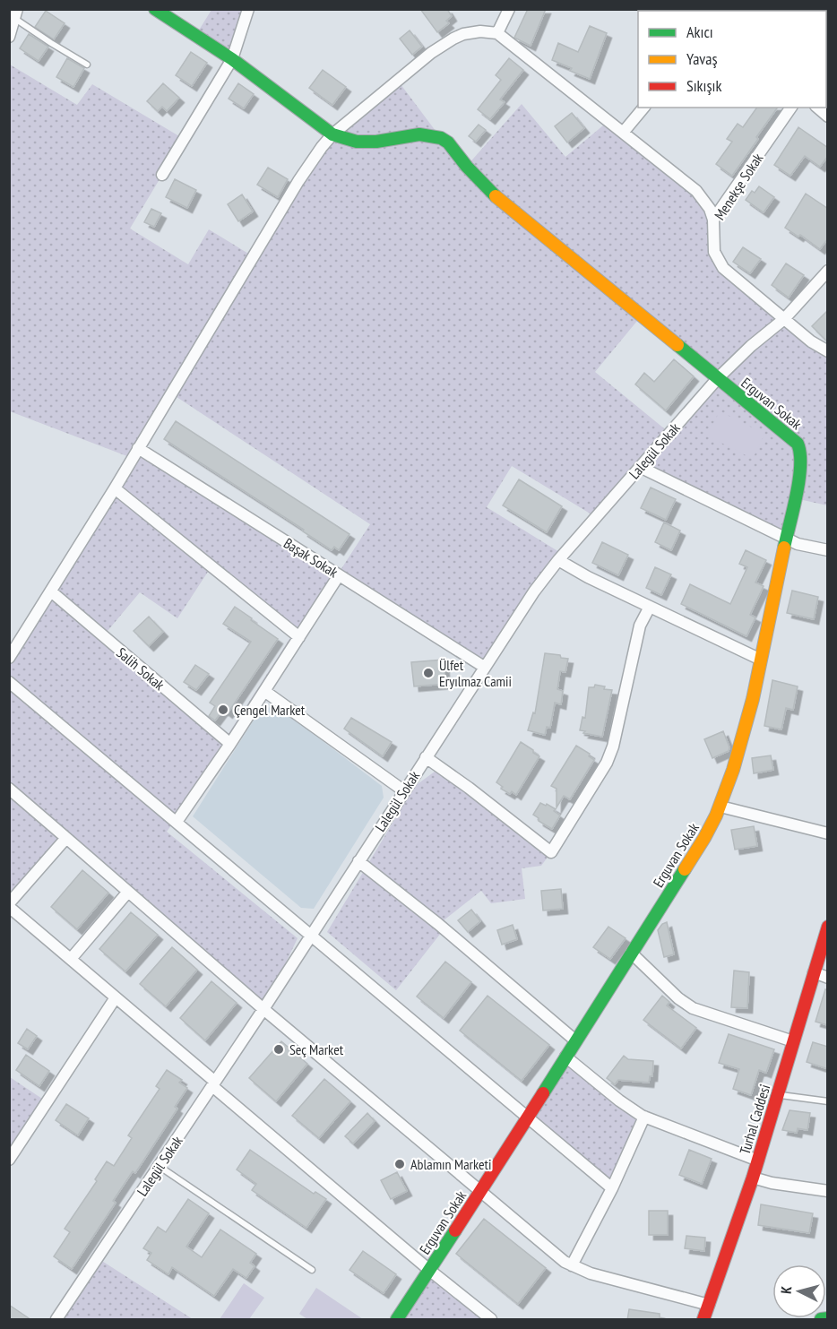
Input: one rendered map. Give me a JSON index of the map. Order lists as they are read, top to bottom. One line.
{"streets":{"street":["Menekşe Sokak","Erguvan Sokak","Lalegül Sokak","Başak Sokak","Salih Sokak","Turhal Caddesi"]},"crossings":[["Menekşe Sokak","Lalegül Sokak"],["Erguvan Sokak","Lalegül Sokak"],["Lalegül Sokak","Başak Sokak"]],"places":["Ülfet Eryılmaz Camii","Çengel Market","Seç Market","Ablamın Marketi"],"legend":["Akıcı","Yavaş","Sıkışık"],"north":"left"}
